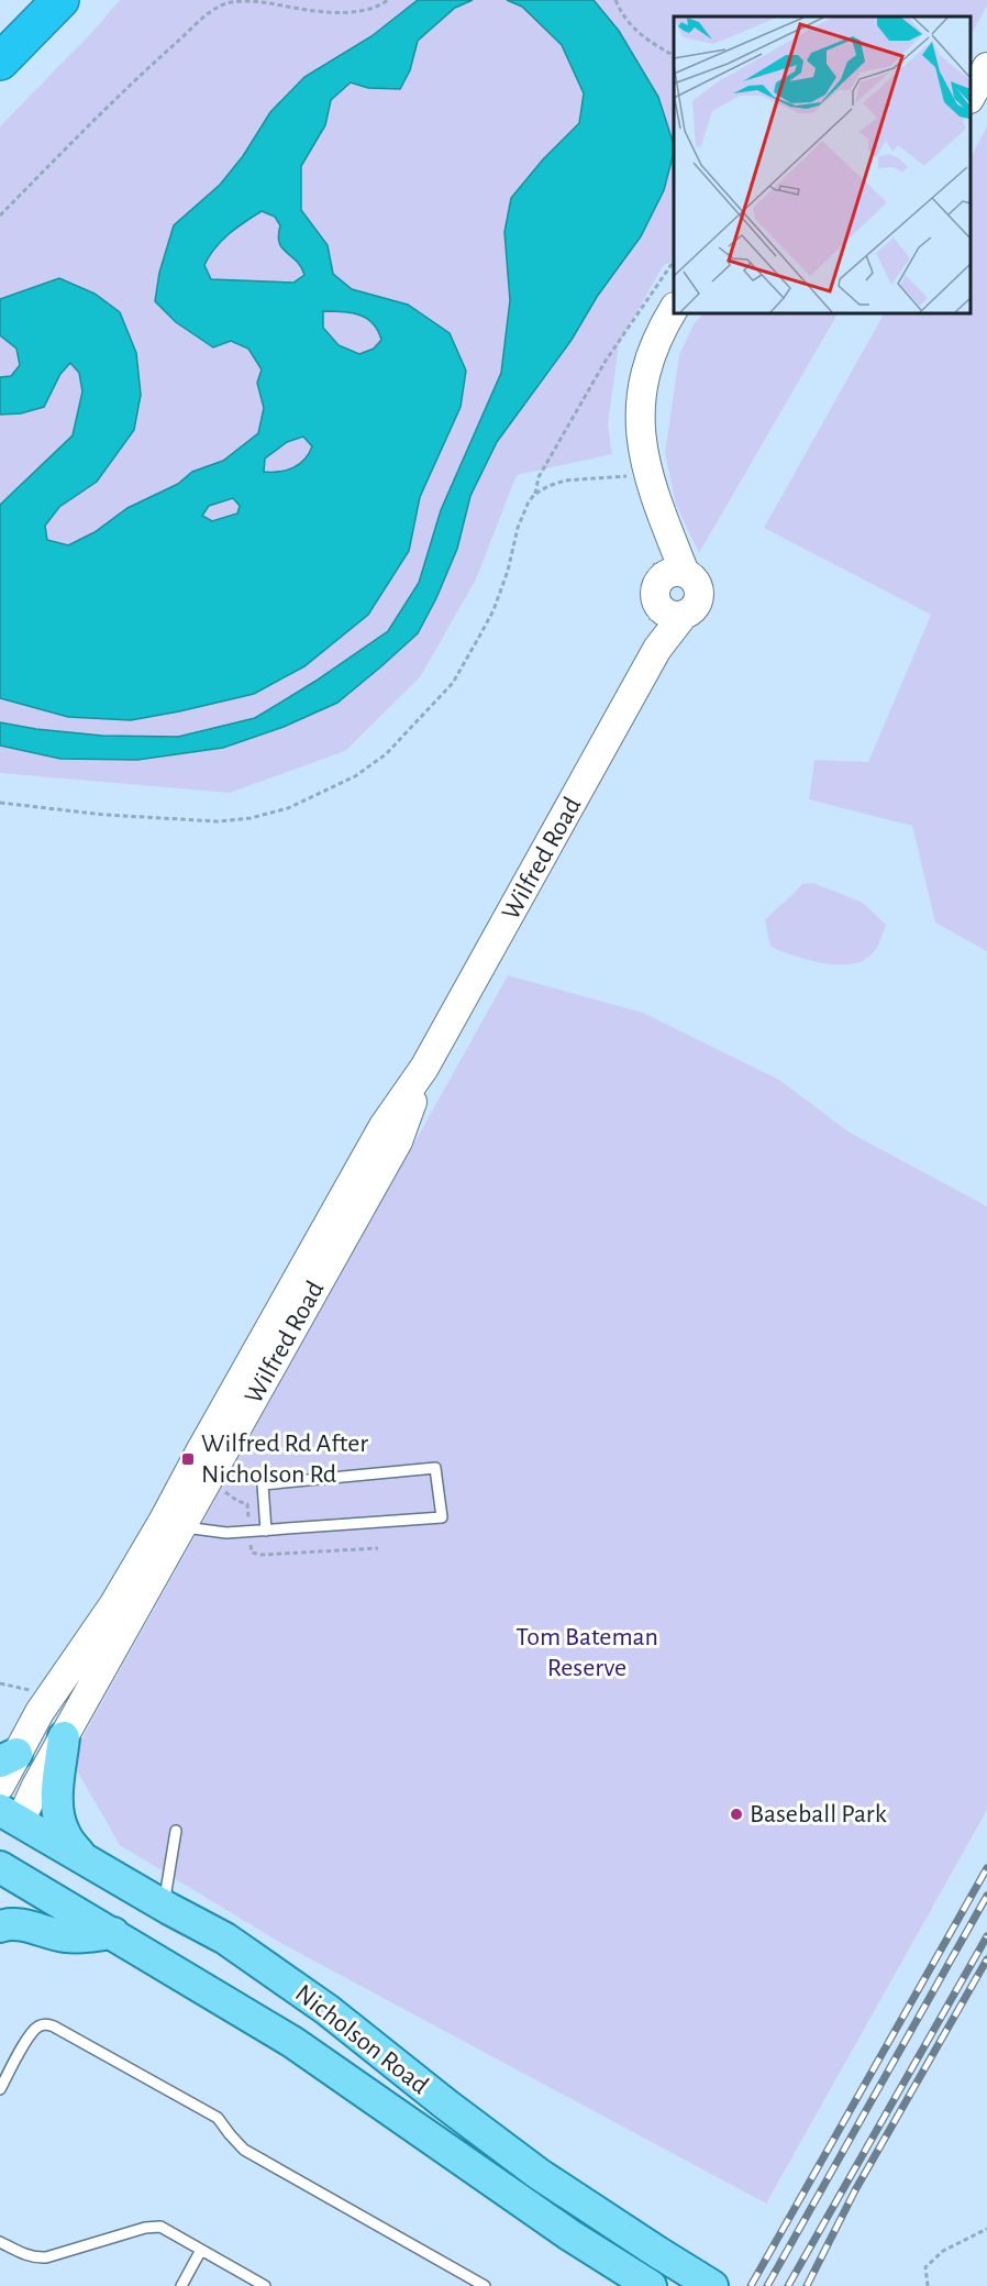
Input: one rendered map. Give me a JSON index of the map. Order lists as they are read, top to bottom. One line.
{"streets":{"main road":["Wilfred Road","Nicholson Road"]},"crossings":[["Wilfred Road","Nicholson Road"]],"parks":["Tom Bateman Reserve"],"places":{"transit":["Wilfred Rd After Nicholson Rd"],"other":["Baseball Park"]}}
